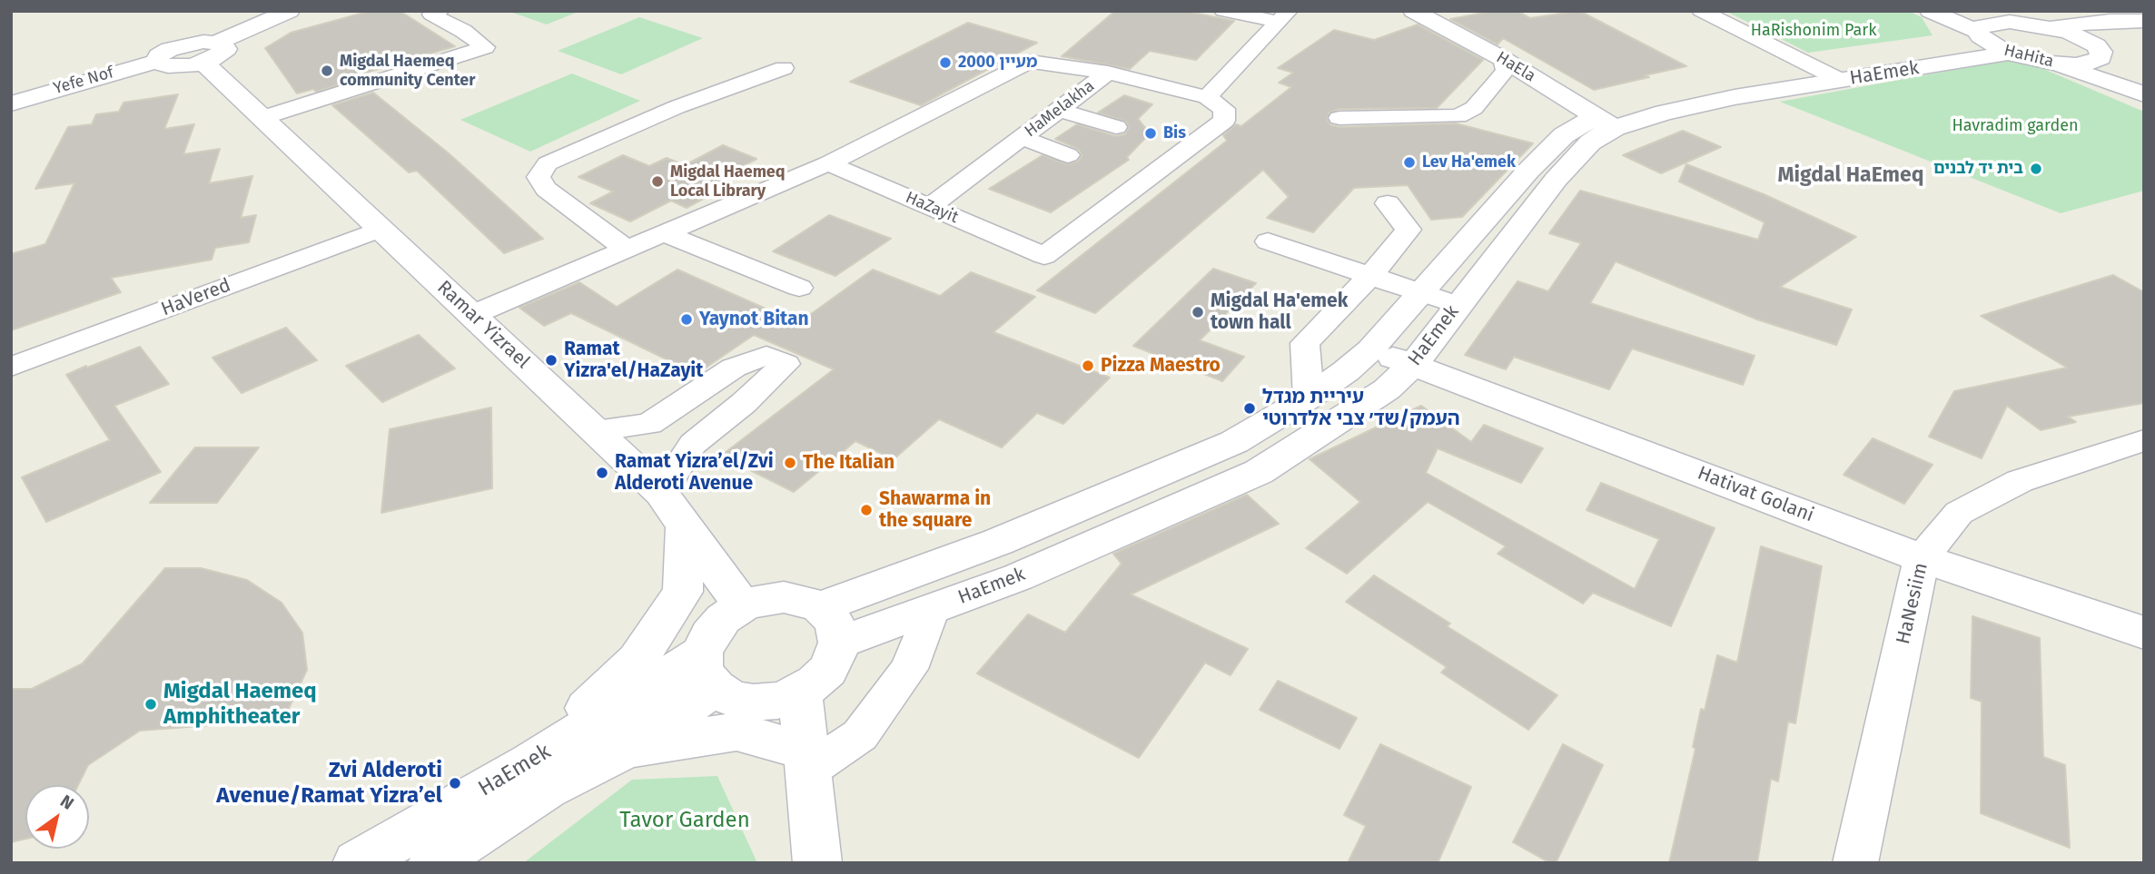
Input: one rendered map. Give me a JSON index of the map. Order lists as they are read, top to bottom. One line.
{"streets":{"main road":["HaHita","HaEla","HaEmek","Yefe Nof","Ramar Yizrael","Hativat Golani"],"street":["HaMelakha","HaZayit","HaVered","HaNesiim"]},"crossings":[["HaHita","HaEmek"],["HaEla","HaEmek"],["HaEmek","Ramar Yizrael"],["HaEmek","Hativat Golani"],["Yefe Nof","Ramar Yizrael"],["HaMelakha","HaZayit"],["HaVered","Ramar Yizrael"],["Hativat Golani","HaNesiim"]],"districts":["Migdal HaEmeq"],"parks":["HaRishonim Park","Havradim garden","Tavor Garden"],"places":["מעיין 2000","Migdal Haemeq community Center","Bis","Lev Ha'emek","בית יד לבנים","Migdal Haemeq Local Library","Migdal Ha'emek town hall","Yaynot Bitan","Ramat Yizra'el/HaZayit","Pizza Maestro","עיריית מגדל העמק/שד׳ צבי אלדרוטי","The Italian","Ramat Yizra’el/Zvi Alderoti Avenue","Shawarma in the square","Migdal Haemeq Amphitheater","Zvi Alderoti Avenue/Ramat Yizra’el"],"north":"top right"}
